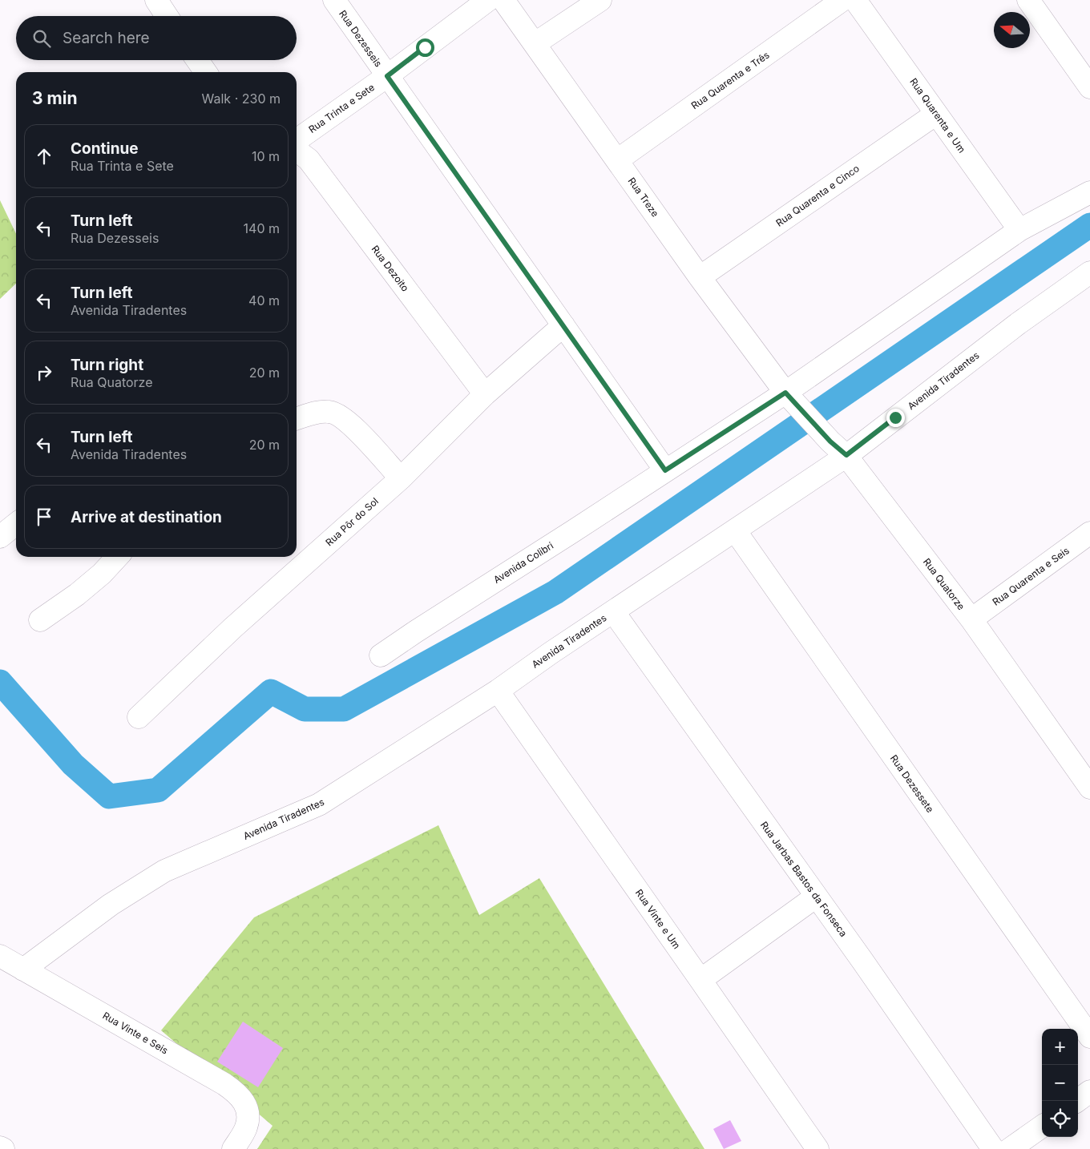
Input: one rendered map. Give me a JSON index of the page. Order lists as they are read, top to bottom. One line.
{"streets":{"street":["Rua Dezesseis","Rua Quarenta e Três","Rua Trinta e Sete","Rua Quarenta e Um","Rua Quarenta e Cinco","Rua Treze","Rua Dezoito","Avenida Tiradentes","Rua Pôr do Sol","Avenida Colibri","Rua Quarenta e Seis","Rua Quatorze","Rua Dezessete","Rua Jarbas Bastos da Fonseca","Rua Vinte e Um","Rua Vinte e Seis"]},"crossings":[["Rua Dezesseis","Rua Trinta e Sete"],["Rua Dezesseis","Rua Pôr do Sol"],["Rua Dezesseis","Avenida Colibri"],["Rua Quarenta e Três","Rua Treze"],["Rua Quarenta e Um","Rua Quarenta e Cinco"],["Rua Quarenta e Cinco","Rua Treze"],["Rua Treze","Rua Quatorze"],["Rua Dezoito","Rua Pôr do Sol"],["Avenida Tiradentes","Rua Quatorze"],["Avenida Tiradentes","Rua Dezessete"],["Avenida Tiradentes","Rua Jarbas Bastos da Fonseca"],["Avenida Tiradentes","Rua Vinte e Um"],["Avenida Tiradentes","Rua Vinte e Seis"],["Rua Quarenta e Seis","Rua Quatorze"]],"north":"left","page":{"search":"Search here","heading":["3 min","Walk · 230 m"],"list":[["Continue","Rua Trinta e Sete","10 m"],["Turn left","Rua Dezesseis","140 m"],["Turn left","Avenida Tiradentes","40 m"],["Turn right","Rua Quatorze","20 m"],["Turn left","Avenida Tiradentes","20 m"],"Arrive at destination"],"map_buttons":["+","−"]}}
